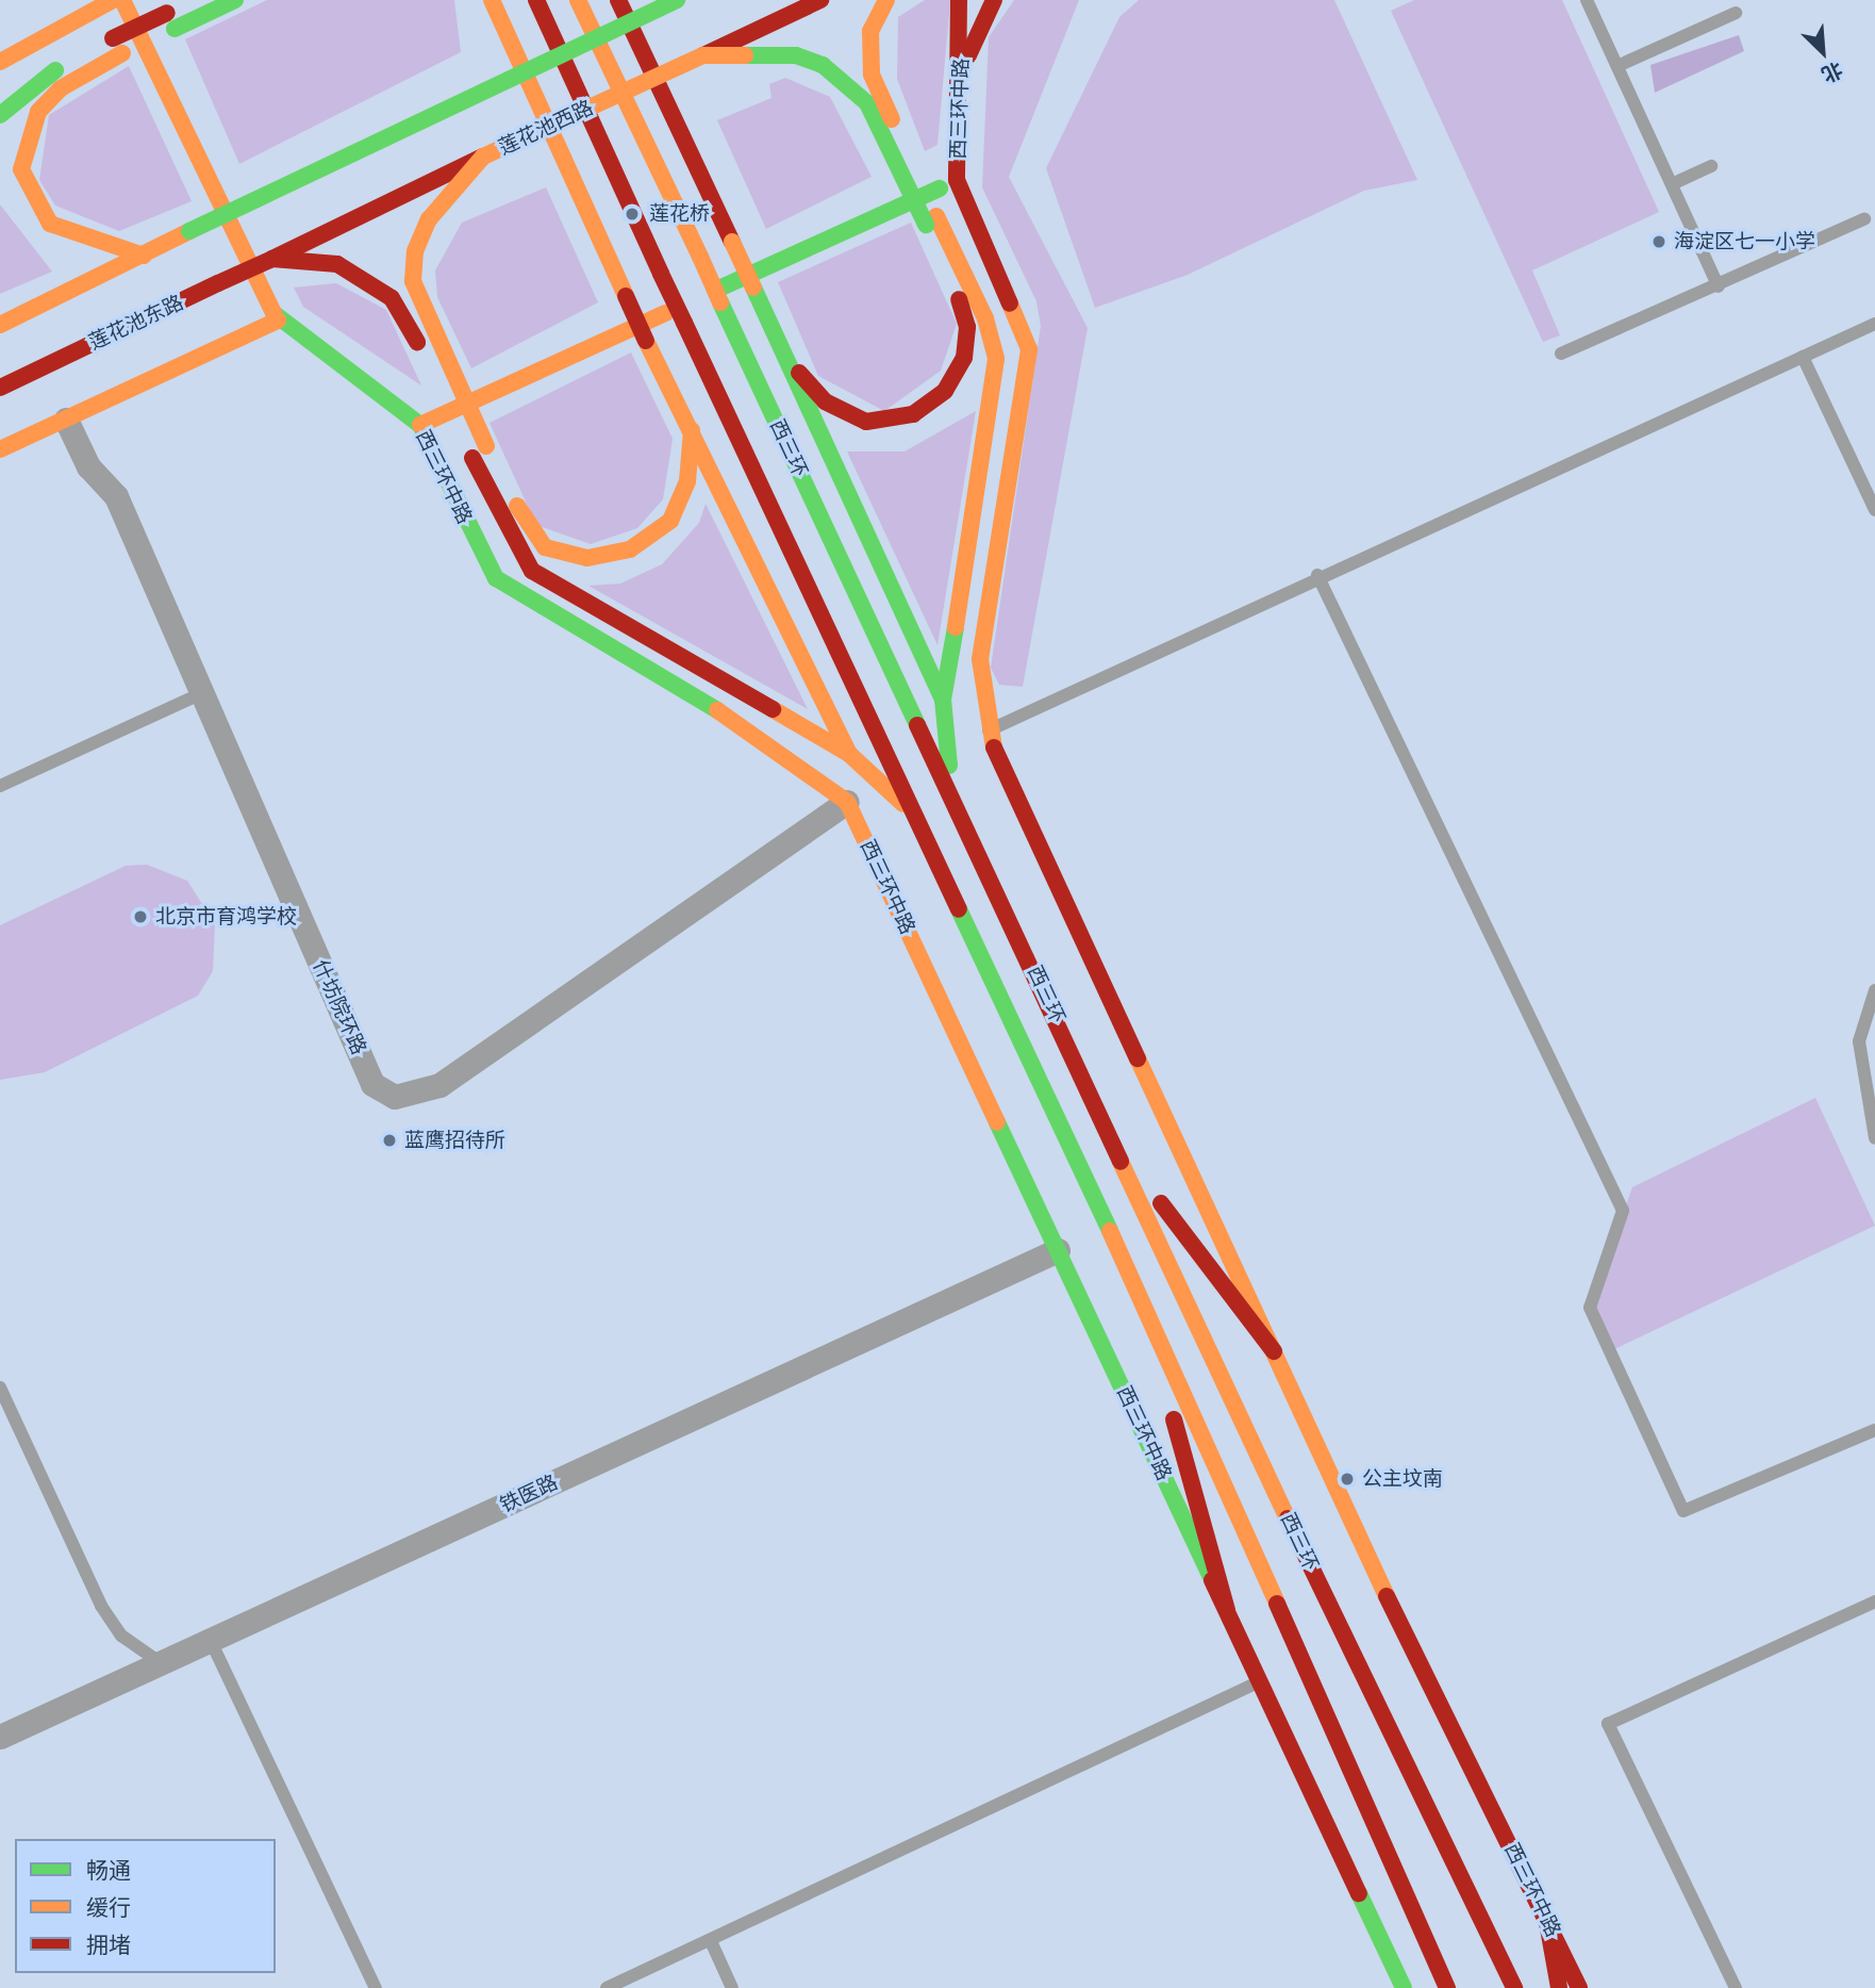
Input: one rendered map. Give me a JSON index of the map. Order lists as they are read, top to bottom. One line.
{"streets":{"main road":["西三环中路","莲花池西路","莲花池东路","西三环"],"street":["什坊院环路","铁医路"]},"crossings":[["西三环中路","什坊院环路"],["西三环中路","铁医路"],["莲花池西路","莲花池东路"]],"places":["莲花桥","海淀区七一小学","北京市育鸿学校","蓝鹰招待所","公主坟南"],"legend":["畅通","缓行","拥堵"],"north":"bottom right"}
